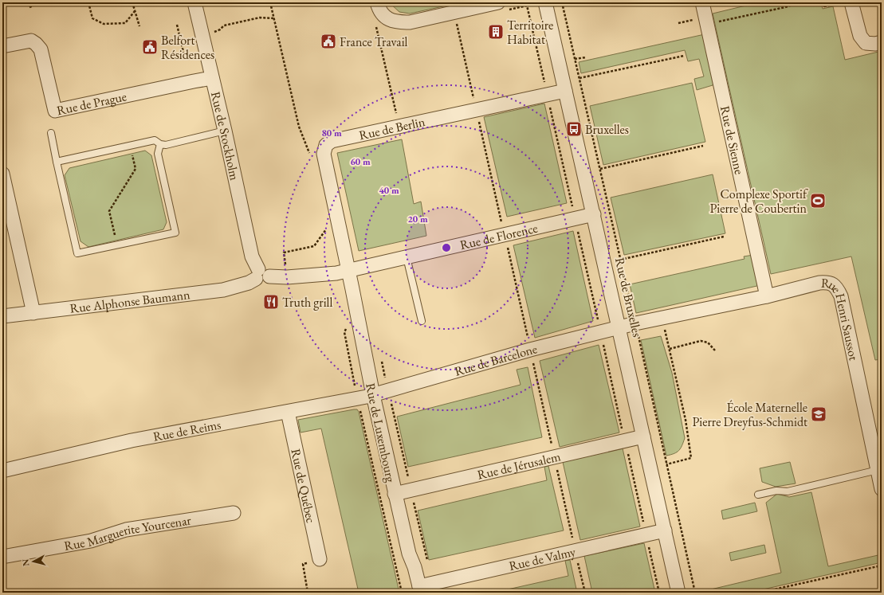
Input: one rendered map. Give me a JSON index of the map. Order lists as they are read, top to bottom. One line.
{"streets":{"street":["Rue de Prague","Rue de Berlin","Rue de Stockholm","Rue de Sienne","Rue de Florence","Rue de Bruxelles","Rue Alphonse Baumann","Rue Henri Saussot","Rue de Barcelone","Rue de Reims","Rue de Luxembourg","Rue de Jérusalem","Rue de Québec","Rue Marguerite Yourcenar","Rue de Valmy"]},"crossings":[["Rue de Prague","Rue de Stockholm"],["Rue de Berlin","Rue de Florence"],["Rue de Berlin","Rue de Bruxelles"],["Rue de Berlin","Rue de Luxembourg"],["Rue de Stockholm","Rue Alphonse Baumann"],["Rue de Sienne","Rue Henri Saussot"],["Rue de Florence","Rue de Bruxelles"],["Rue de Florence","Rue de Luxembourg"],["Rue de Bruxelles","Rue Henri Saussot"],["Rue de Bruxelles","Rue de Barcelone"],["Rue de Bruxelles","Rue de Jérusalem"],["Rue de Bruxelles","Rue de Valmy"],["Rue Henri Saussot","Rue de Barcelone"],["Rue de Barcelone","Rue de Reims"],["Rue de Barcelone","Rue de Luxembourg"],["Rue de Reims","Rue de Luxembourg"],["Rue de Reims","Rue de Québec"],["Rue de Luxembourg","Rue de Jérusalem"],["Rue de Luxembourg","Rue de Valmy"]],"places":{"building":["Territoire Habitat"],"public building":["France Travail","Belfort Résidences"],"bus stop":["Bruxelles"],"sports":["Complexe Sportif Pierre de Coubertin"],"restaurant":["Truth grill"],"school or university":["École Maternelle Pierre Dreyfus-Schmidt"]},"north":"left","rings":["80 m","60 m","40 m","20 m"]}
